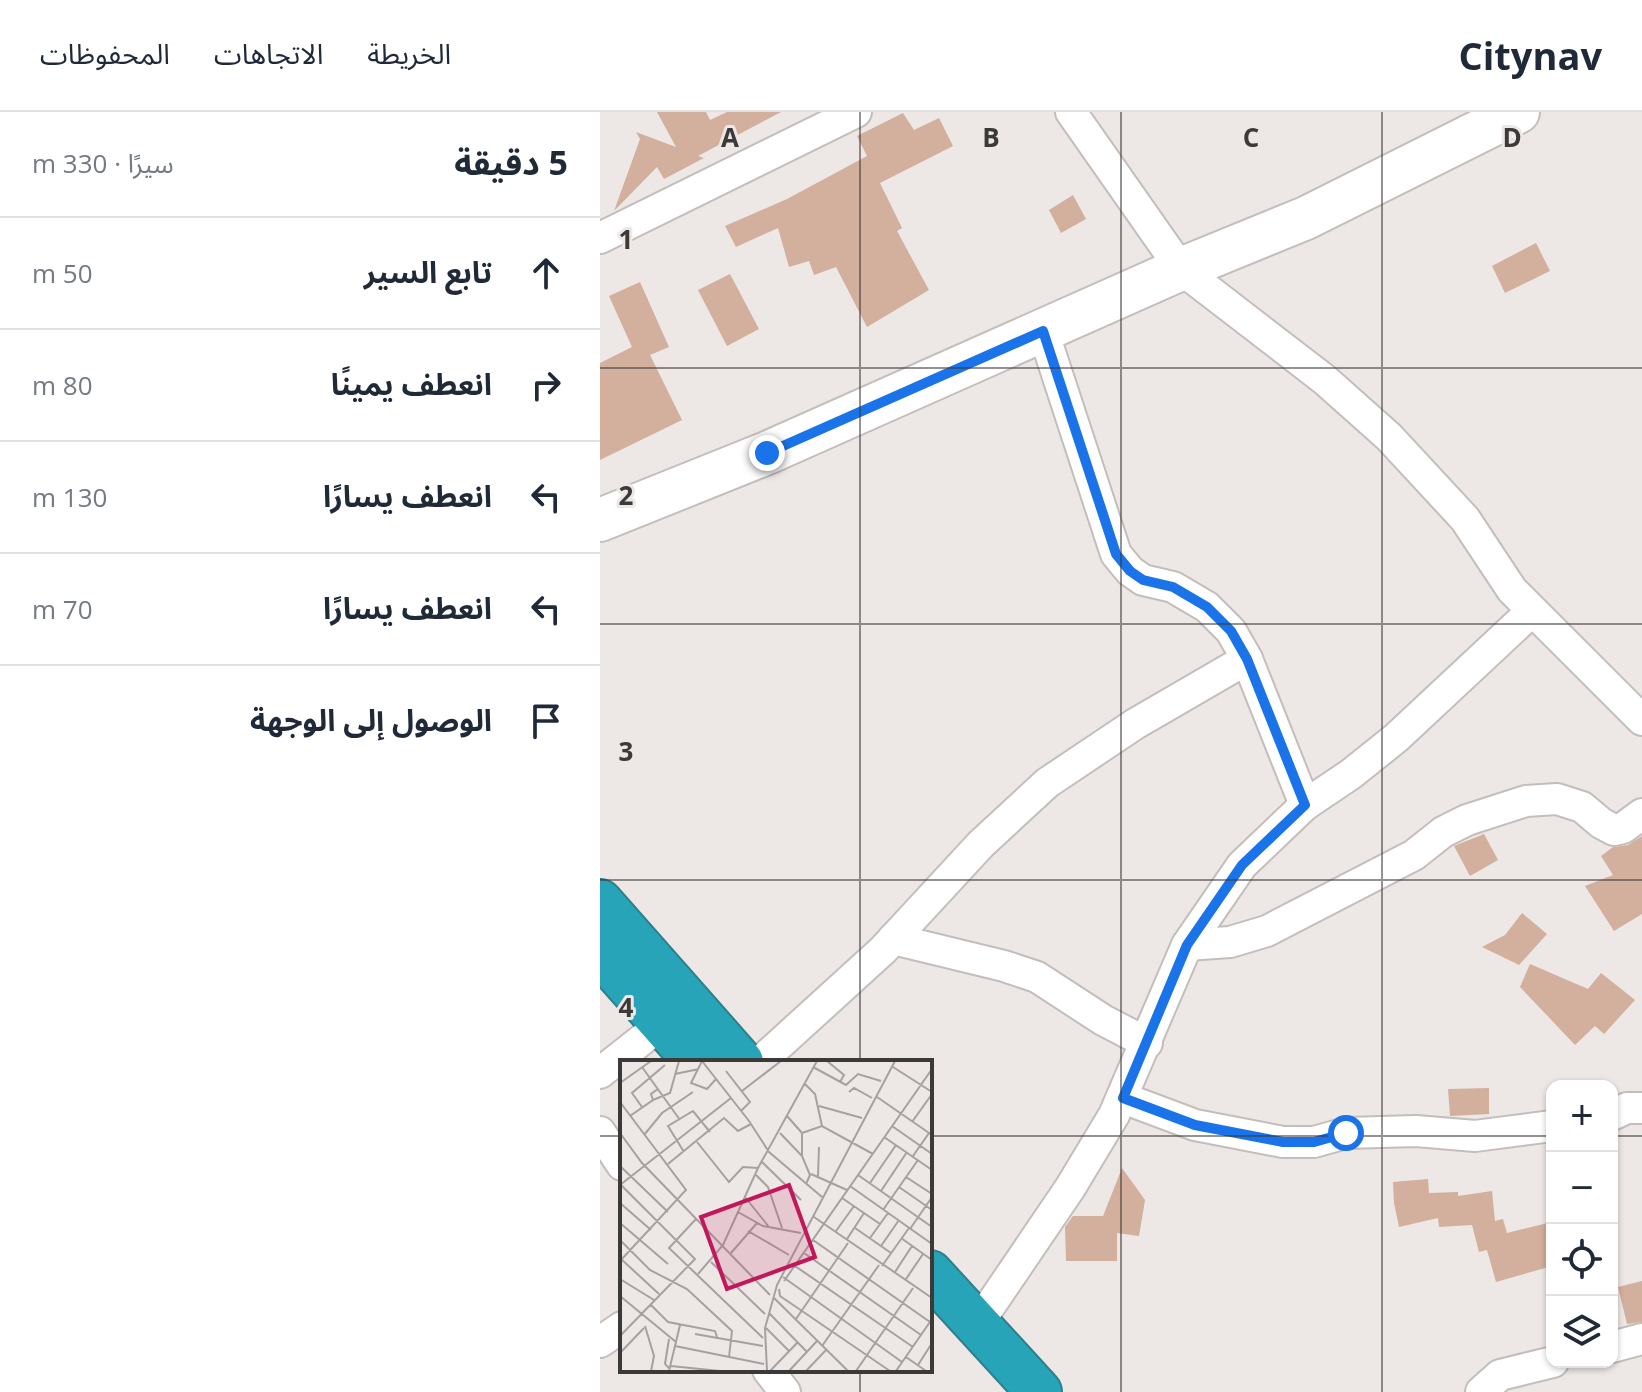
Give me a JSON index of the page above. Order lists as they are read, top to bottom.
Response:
{
  "page": {
    "header": "Citynav",
    "nav": ["الخريطة", "الاتجاهات", "المحفوظات"],
    "heading": ["5 دقيقة", "سيرًا · 330 m"],
    "list": [
      ["تابع السير", "50 m"],
      ["انعطف يمينًا", "80 m"],
      ["انعطف يسارًا", "130 m"],
      ["انعطف يسارًا", "70 m"],
      "الوصول إلى الوجهة"
    ],
    "map_buttons": ["+", "−"]
  },
  "grid": {
    "columns": [
      "A",
      "B",
      "C",
      "D"
    ],
    "rows": [
      "1",
      "2",
      "3",
      "4"
    ]
  }
}
